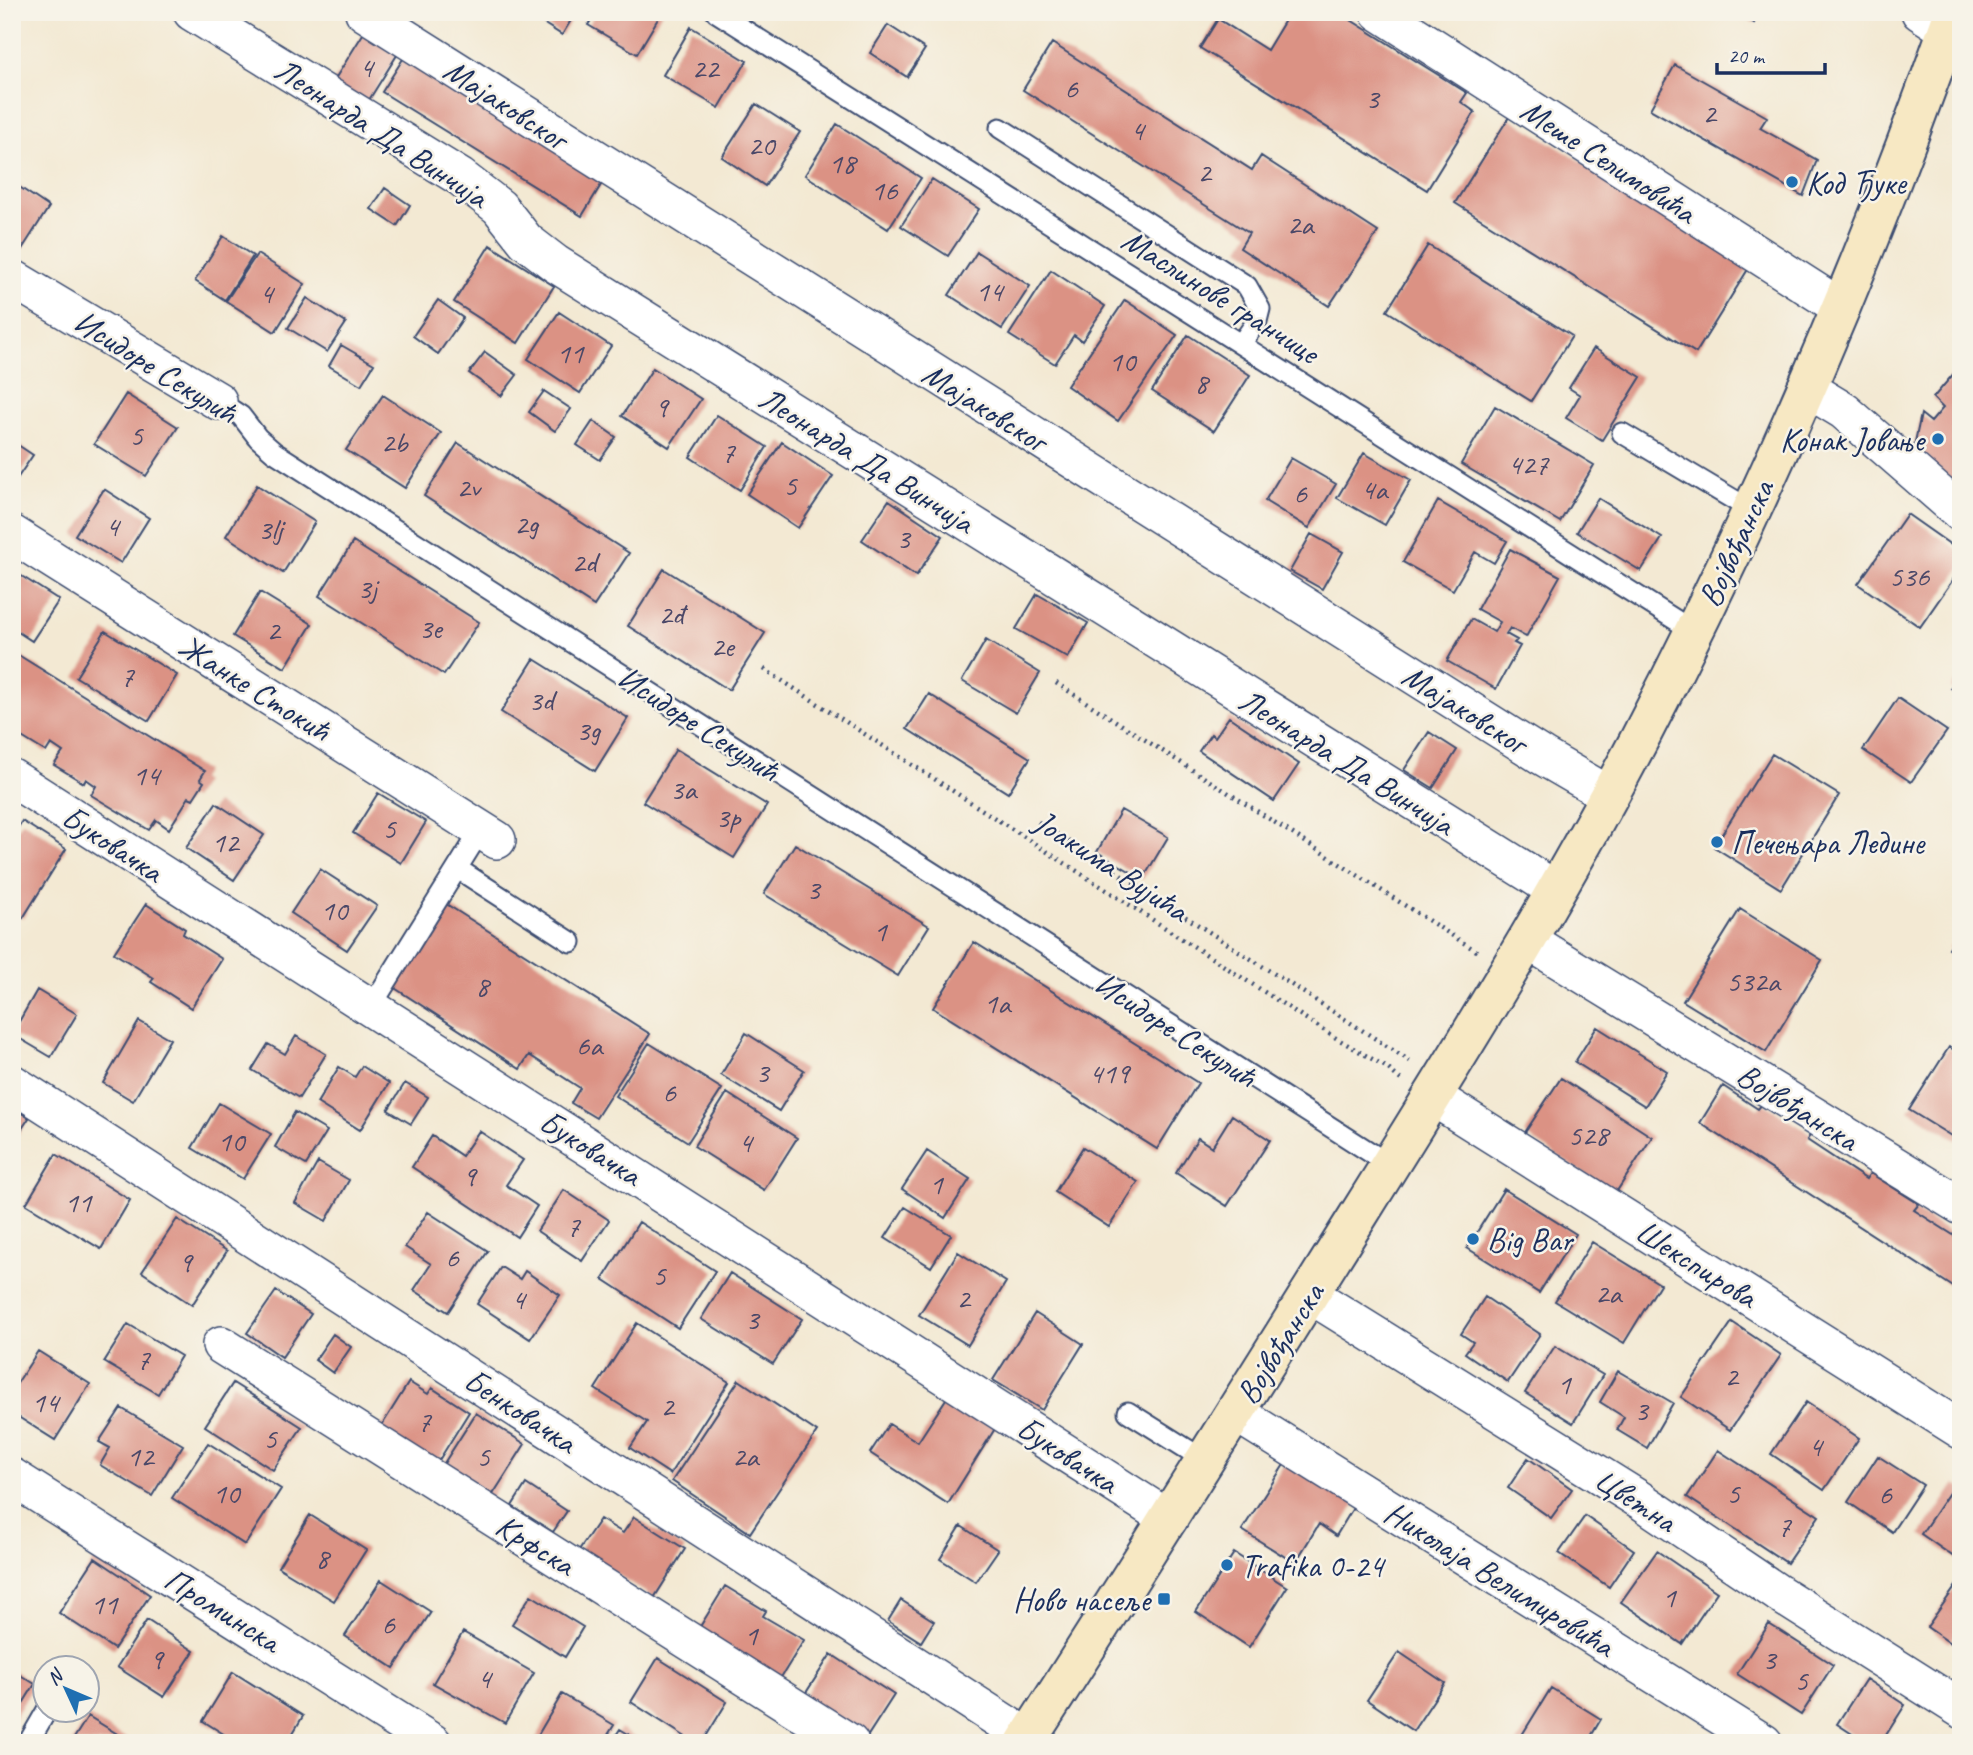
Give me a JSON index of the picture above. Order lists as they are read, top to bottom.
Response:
{
  "streets": {
    "main road": ["Војвођанска"],
    "street": [
      "Мајаковског",
      "Леонарда Да Винчија",
      "Меше Селимовића",
      "Исидоре Секулић",
      "Жанке Стокић",
      "Буковачка",
      "Шекспирова",
      "Бенковачка",
      "Цветна",
      "Крфска",
      "Николаја Велимировића",
      "Проминска"
    ],
    "lane": ["Маслинове гранчице"],
    "path": ["Јоакима Вујића"]
  },
  "crossings": [
    ["Мајаковског", "Војвођанска"],
    ["Леонарда Да Винчија", "Војвођанска"],
    ["Меше Селимовића", "Војвођанска"],
    ["Маслинове гранчице", "Војвођанска"],
    ["Исидоре Секулић", "Војвођанска"],
    ["Војвођанска", "Буковачка"],
    ["Војвођанска", "Јоакима Вујића"],
    ["Војвођанска", "Шекспирова"],
    ["Војвођанска", "Бенковачка"],
    ["Војвођанска", "Цветна"],
    ["Војвођанска", "Николаја Велимировића"],
    ["Јоакима Вујића", "Шекспирова"]
  ],
  "places": {
    "other": [
      "Код Ђуке",
      "Конак Јовање",
      "Печењара Ледине",
      "Big Bar",
      "Trafika 0-24"
    ],
    "transit": ["Ново насеље"]
  },
  "house_numbers": [
    "4",
    "22",
    "6",
    "3",
    "2",
    "4",
    "20",
    "18",
    "2",
    "16",
    "2a",
    "14",
    "4",
    "11",
    "10",
    "8",
    "9",
    "5",
    "2b",
    "7",
    "427",
    "5",
    "2v",
    "4a",
    "6",
    "2g",
    "4",
    "3lj",
    "3",
    "2d",
    "536",
    "3j",
    "2đ",
    "3e",
    "2",
    "2e",
    "7",
    "3d",
    "3g",
    "14",
    "3a",
    "3p",
    "5",
    "12",
    "3",
    "10",
    "1",
    "532a",
    "8",
    "1a",
    "6a",
    "3",
    "419",
    "6",
    "528",
    "10",
    "4",
    "9",
    "1",
    "11",
    "7",
    "6",
    "9",
    "5",
    "2a",
    "2",
    "4",
    "3",
    "7",
    "2",
    "1",
    "14",
    "2",
    "3",
    "7",
    "5",
    "4",
    "12",
    "5",
    "2a",
    "10",
    "5",
    "6",
    "7",
    "8",
    "1",
    "11",
    "6",
    "1",
    "9",
    "3",
    "4",
    "5"
  ],
  "scale_bar": "20 m",
  "north": "top left"
}
